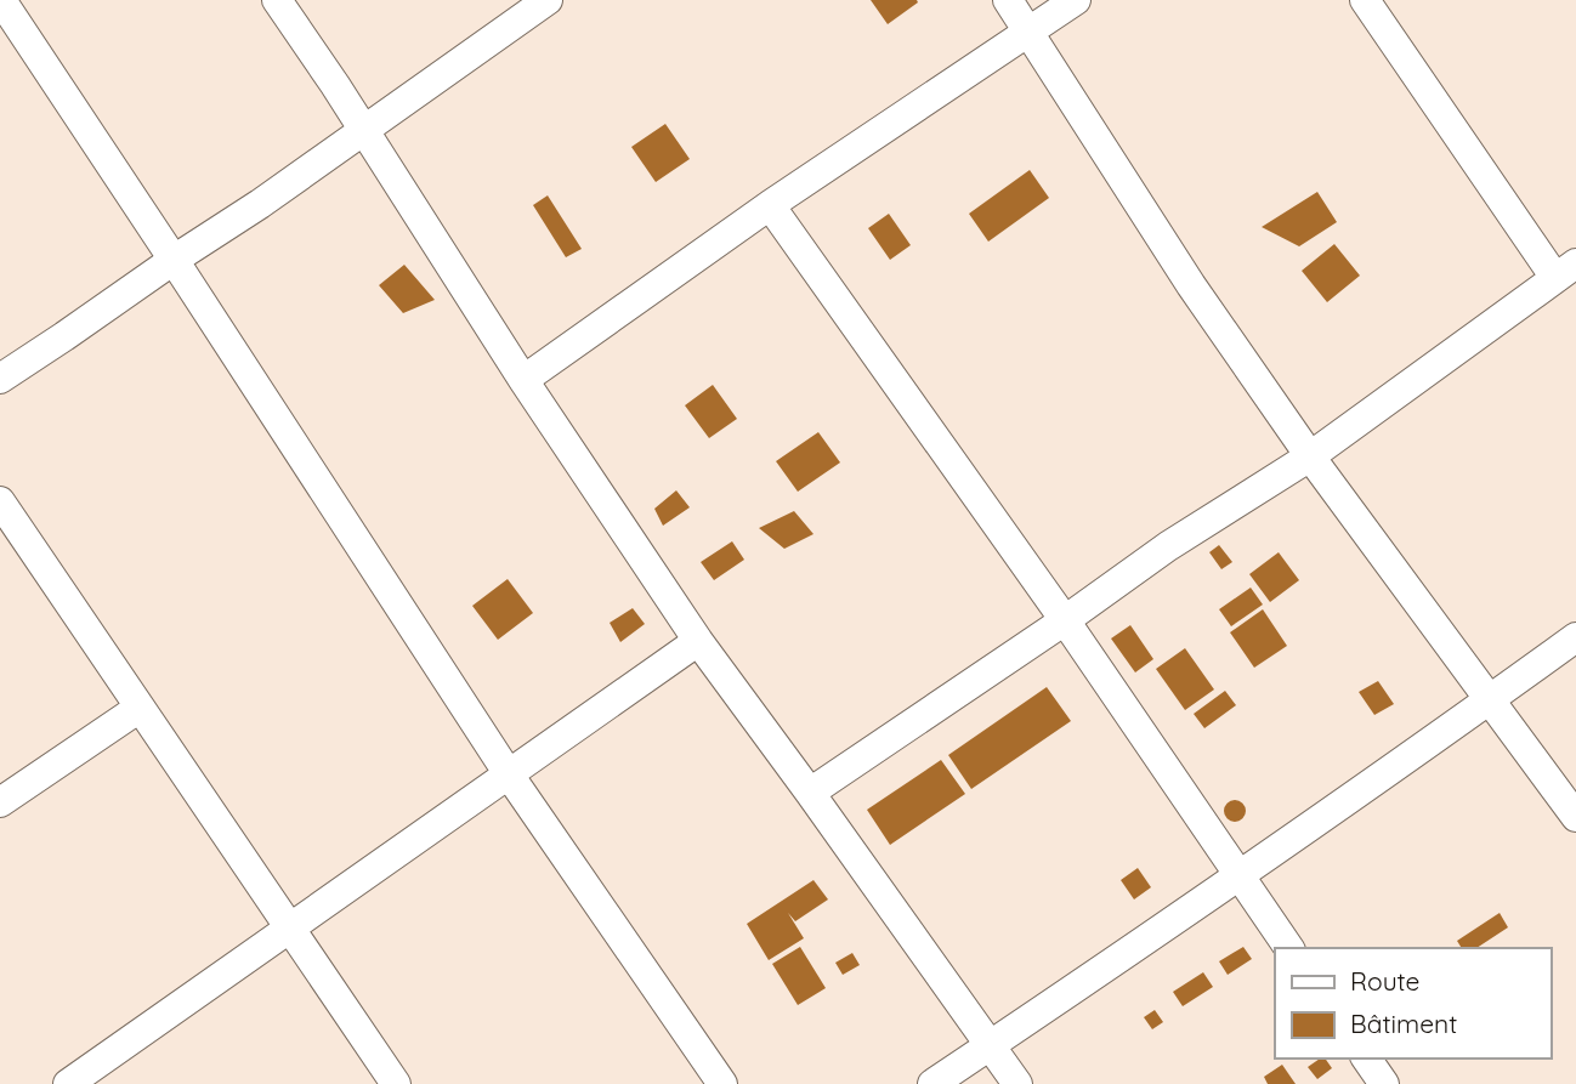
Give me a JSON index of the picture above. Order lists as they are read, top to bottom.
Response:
{
  "legend": ["Route", "Bâtiment"]
}
